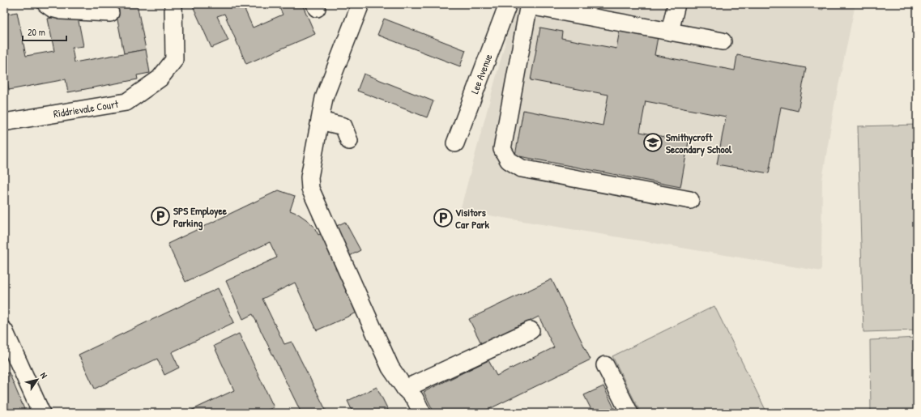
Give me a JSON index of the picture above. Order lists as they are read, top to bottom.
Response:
{
  "streets": {
    "street": ["Lee Avenue", "Riddrievale Court"]
  },
  "places": {
    "school or university": ["Smithycroft Secondary School"],
    "parking": ["SPS Employee Parking", "Visitors Car Park"]
  },
  "scale_bar": "20 m",
  "north": "top right"
}
